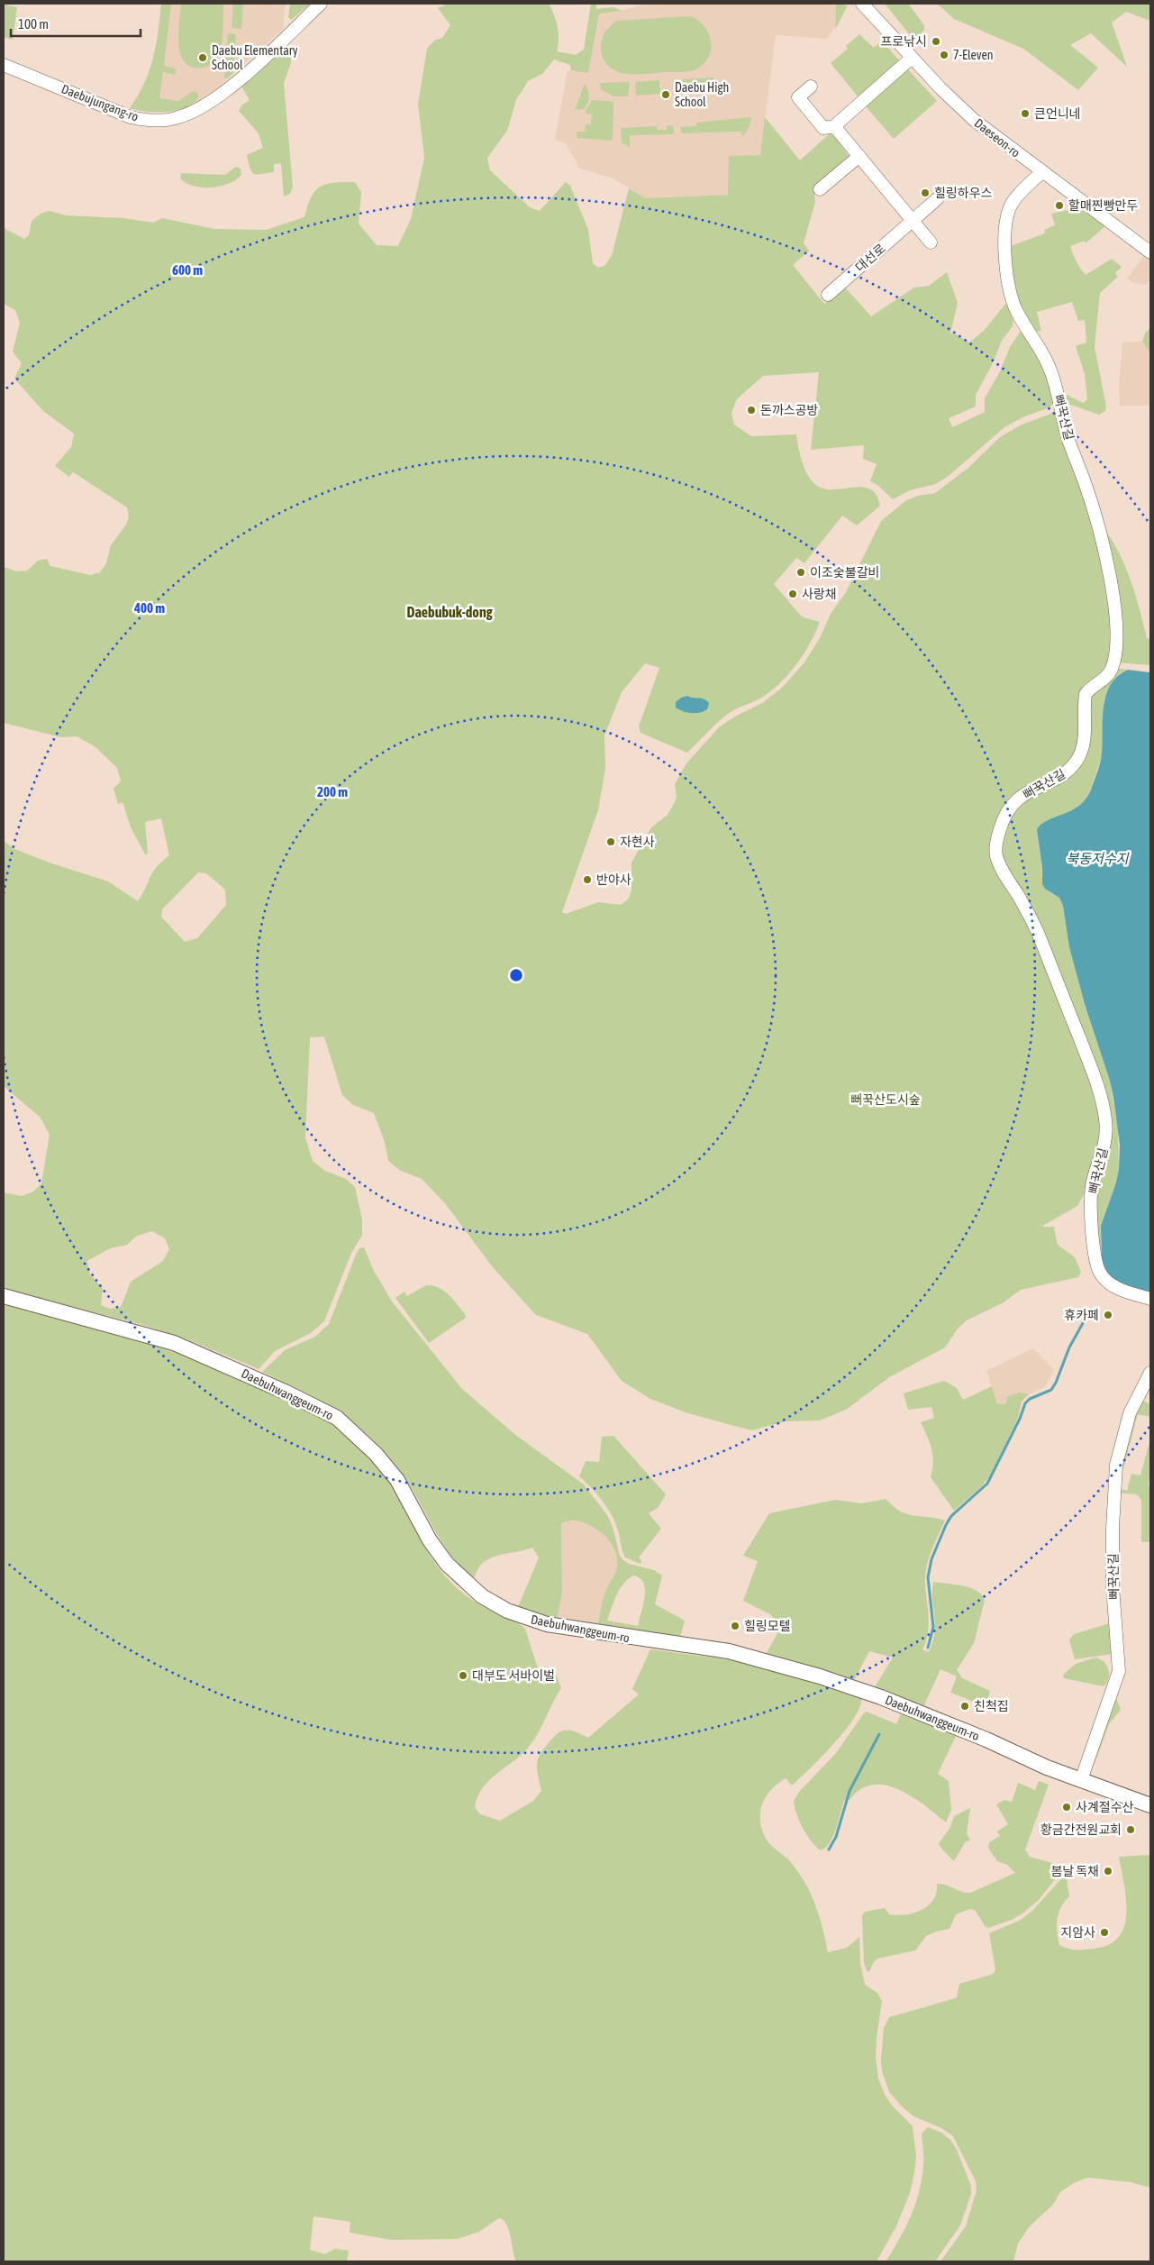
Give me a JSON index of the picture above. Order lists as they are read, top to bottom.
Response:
{
  "streets": {
    "main road": ["Daebuhwanggeum-ro"],
    "street": [
      "Daebujungang-ro",
      "Daeseon-ro",
      "대선로",
      "뻐꾹산길"
    ]
  },
  "crossings": [
    ["Daeseon-ro", "뻐꾹산길"],
    ["뻐꾹산길", "Daebuhwanggeum-ro"]
  ],
  "districts": ["Daebubuk-dong"],
  "water": ["북동저수지"],
  "parks": ["뻐꾹산도시숲"],
  "places": [
    "프로낚시",
    "7-Eleven",
    "Daebu Elementary School",
    "Daebu High School",
    "큰언니네",
    "힐링하우스",
    "할매찐빵만두",
    "돈까스공방",
    "이조숯불갈비",
    "사랑채",
    "자현사",
    "반야사",
    "휴카페",
    "힐링모텔",
    "대부도 서바이벌",
    "친척집",
    "사계절수산",
    "황금간전원교회",
    "봄날 독채",
    "지암사"
  ],
  "scale_bar": "100 m",
  "rings": ["600 m", "400 m", "200 m"]
}
